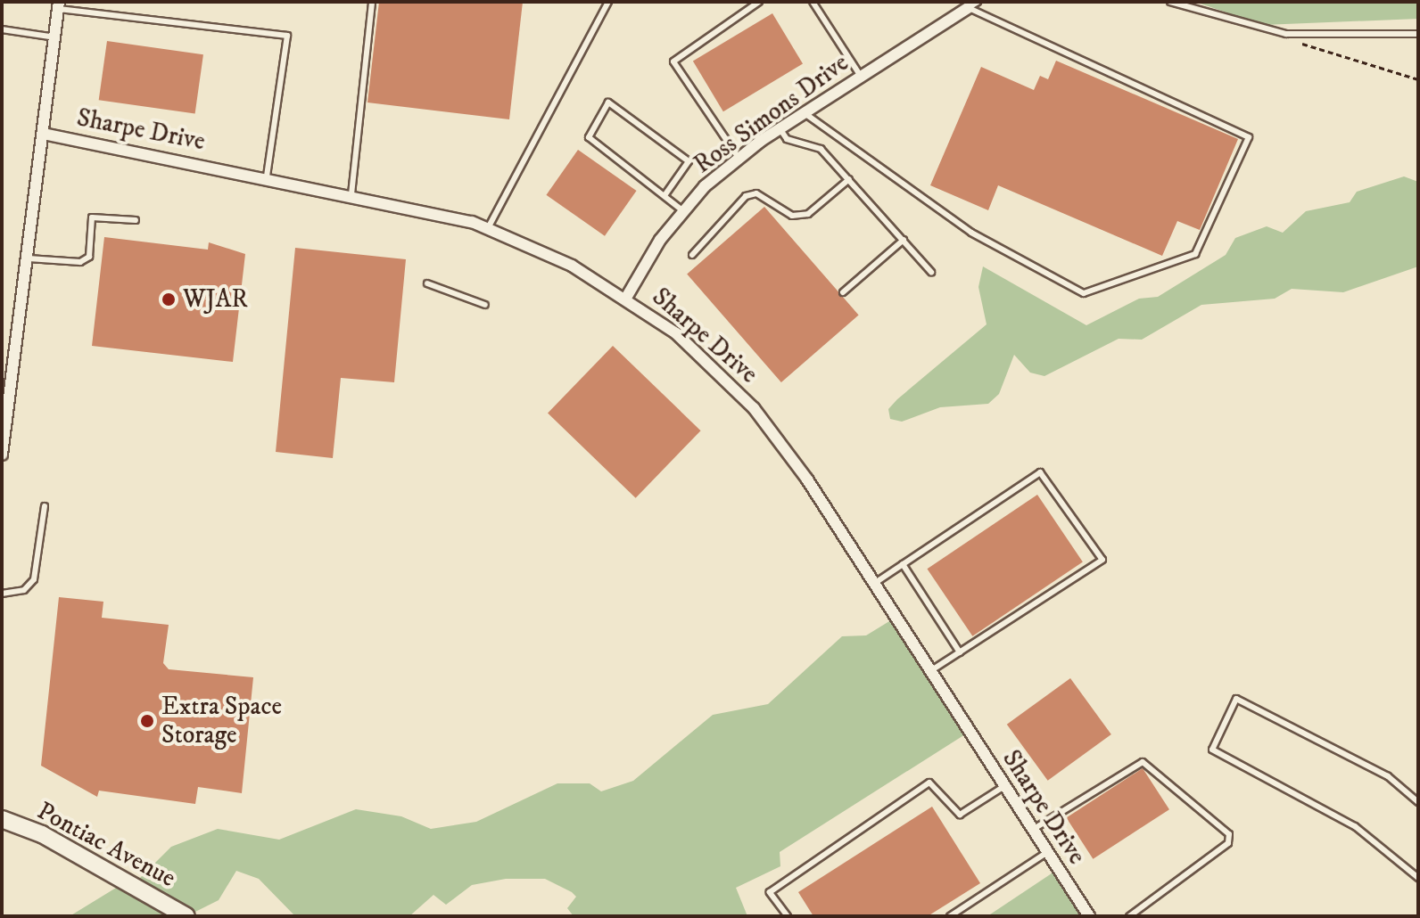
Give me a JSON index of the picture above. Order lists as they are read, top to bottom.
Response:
{
  "streets": {
    "main road": ["Pontiac Avenue"],
    "street": ["Ross Simons Drive", "Sharpe Drive"]
  },
  "crossings": [
    ["Ross Simons Drive", "Sharpe Drive"]
  ],
  "places": ["WJAR", "Extra Space Storage"]
}
